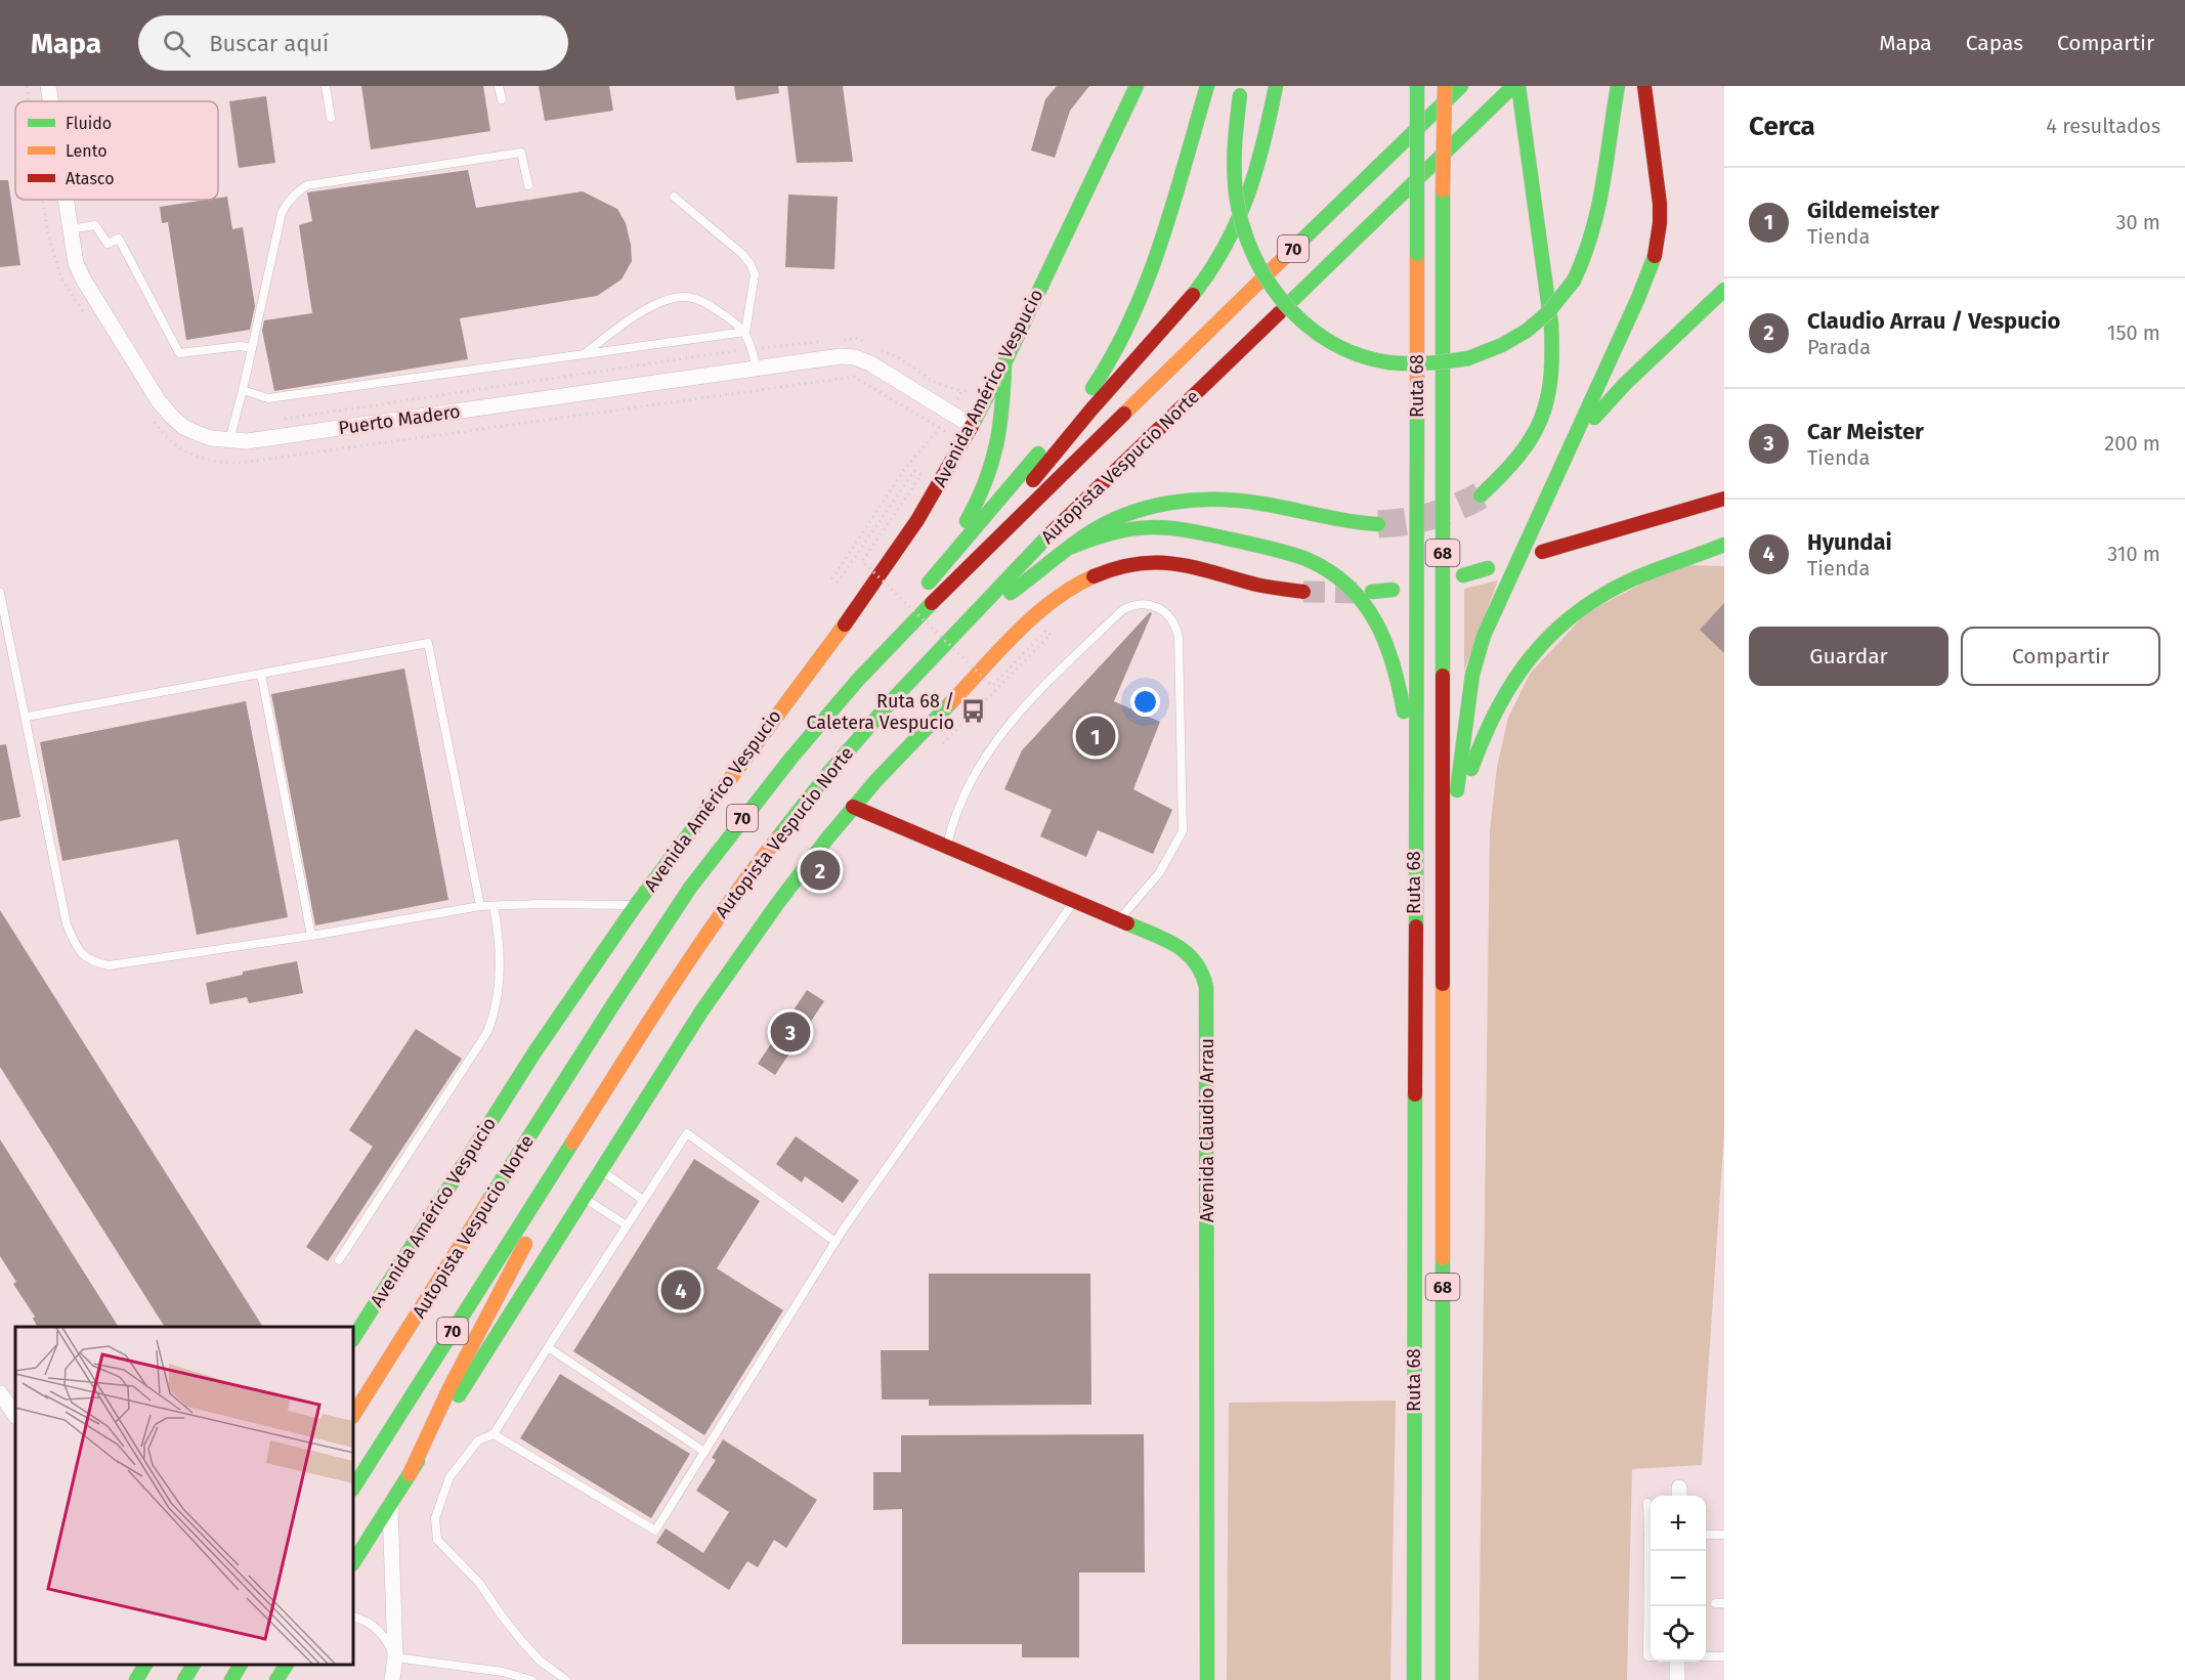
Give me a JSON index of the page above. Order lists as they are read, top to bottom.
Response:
{
  "streets": {
    "main road": [
      "70",
      "Ruta 68",
      "Avenida Américo Vespucio",
      "Autopista Vespucio Norte",
      "68",
      "Avenida Claudio Arrau"
    ],
    "street": ["Puerto Madero"]
  },
  "crossings": [
    ["Avenida Américo Vespucio", "Puerto Madero"]
  ],
  "places": {
    "bus stop": ["Ruta 68 / Caletera Vespucio"]
  },
  "legend": ["Fluido", "Lento", "Atasco"],
  "page": {
    "header": "Mapa",
    "search": "Buscar aquí",
    "nav": ["Mapa", "Capas", "Compartir"],
    "heading": ["Cerca", "4 resultados"],
    "list": [
      {
        "mark": "1",
        "name": "Gildemeister",
        "note": "Tienda",
        "value": "30 m"
      },
      {
        "mark": "2",
        "name": "Claudio Arrau / Vespucio",
        "note": "Parada",
        "value": "150 m"
      },
      {
        "mark": "3",
        "name": "Car Meister",
        "note": "Tienda",
        "value": "200 m"
      },
      {
        "mark": "4",
        "name": "Hyundai",
        "note": "Tienda",
        "value": "310 m"
      }
    ],
    "buttons": ["Guardar", "Compartir"],
    "pins": [
      "1",
      "2",
      "3",
      "4"
    ],
    "map_buttons": ["+", "−"]
  }
}
